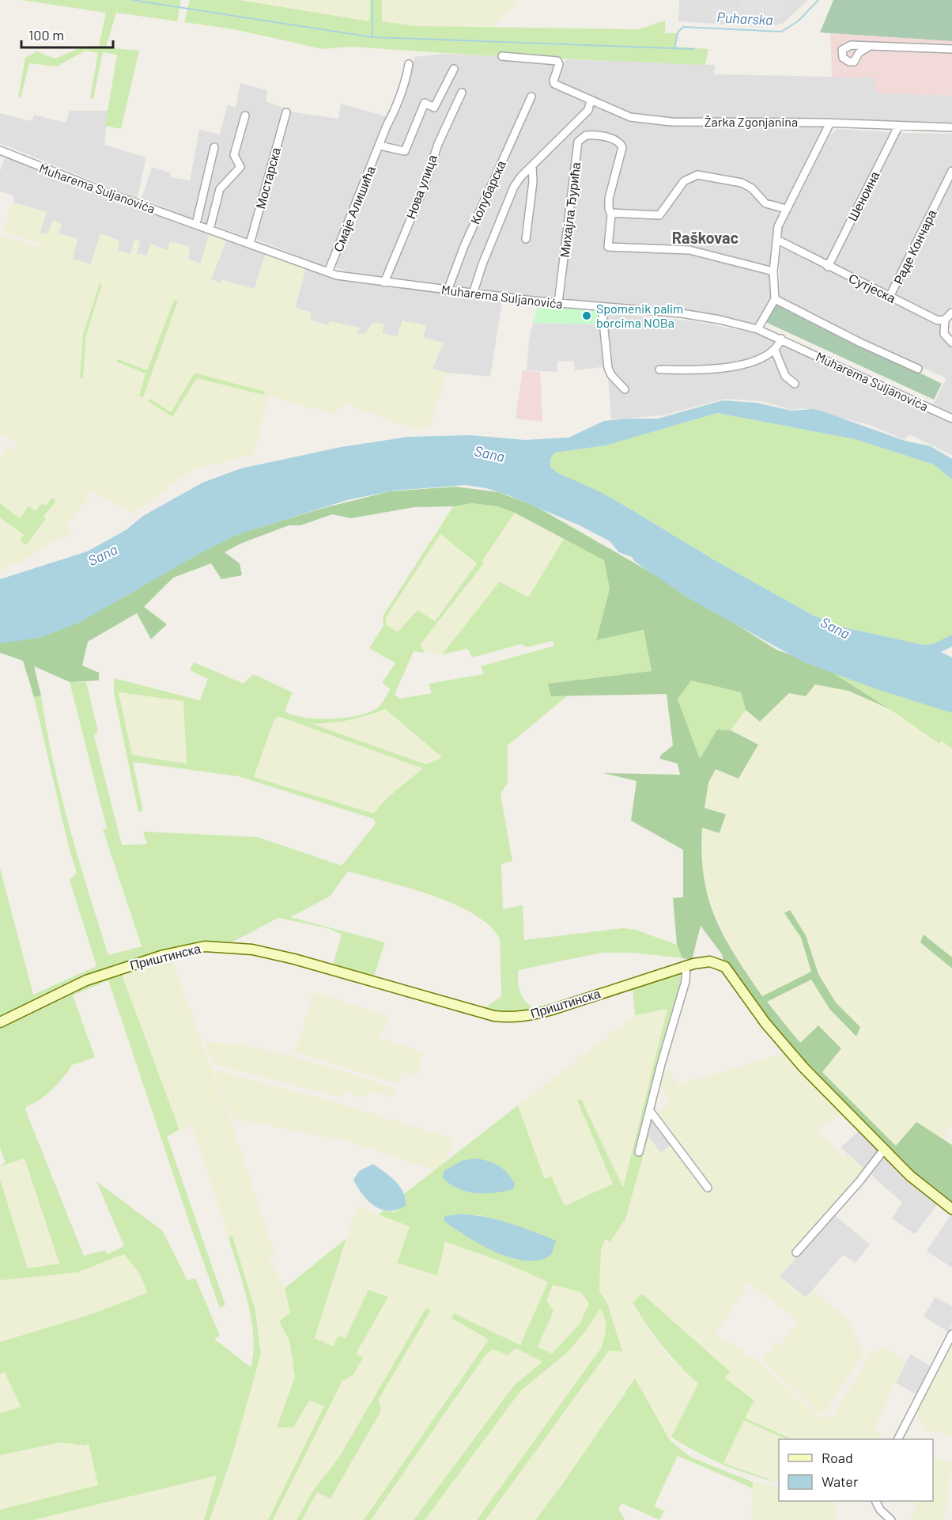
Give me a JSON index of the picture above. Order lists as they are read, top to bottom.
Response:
{
  "streets": {
    "street": [
      "Žarka Zgonjanina",
      "Мостарска",
      "Нова улица",
      "Muharema Suljanovića",
      "Колубарска",
      "Шеноина",
      "Смаје Алишића",
      "Михајла Ђурића",
      "Раде Кончара",
      "Сутјеска",
      "Приштинска"
    ]
  },
  "crossings": [
    ["Žarka Zgonjanina", "Шеноина"],
    ["Мостарска", "Muharema Suljanovića"],
    ["Нова улица", "Muharema Suljanovića"],
    ["Muharema Suljanovića", "Колубарска"],
    ["Muharema Suljanovića", "Смаје Алишића"],
    ["Muharema Suljanovića", "Михајла Ђурића"],
    ["Шеноина", "Сутјеска"],
    ["Раде Кончара", "Сутјеска"]
  ],
  "districts": ["Raškovac"],
  "water": ["Puharska", "Sana"],
  "places": ["Spomenik palim borcima NOBa"],
  "legend": ["Road", "Water"],
  "scale_bar": "100 m"
}
